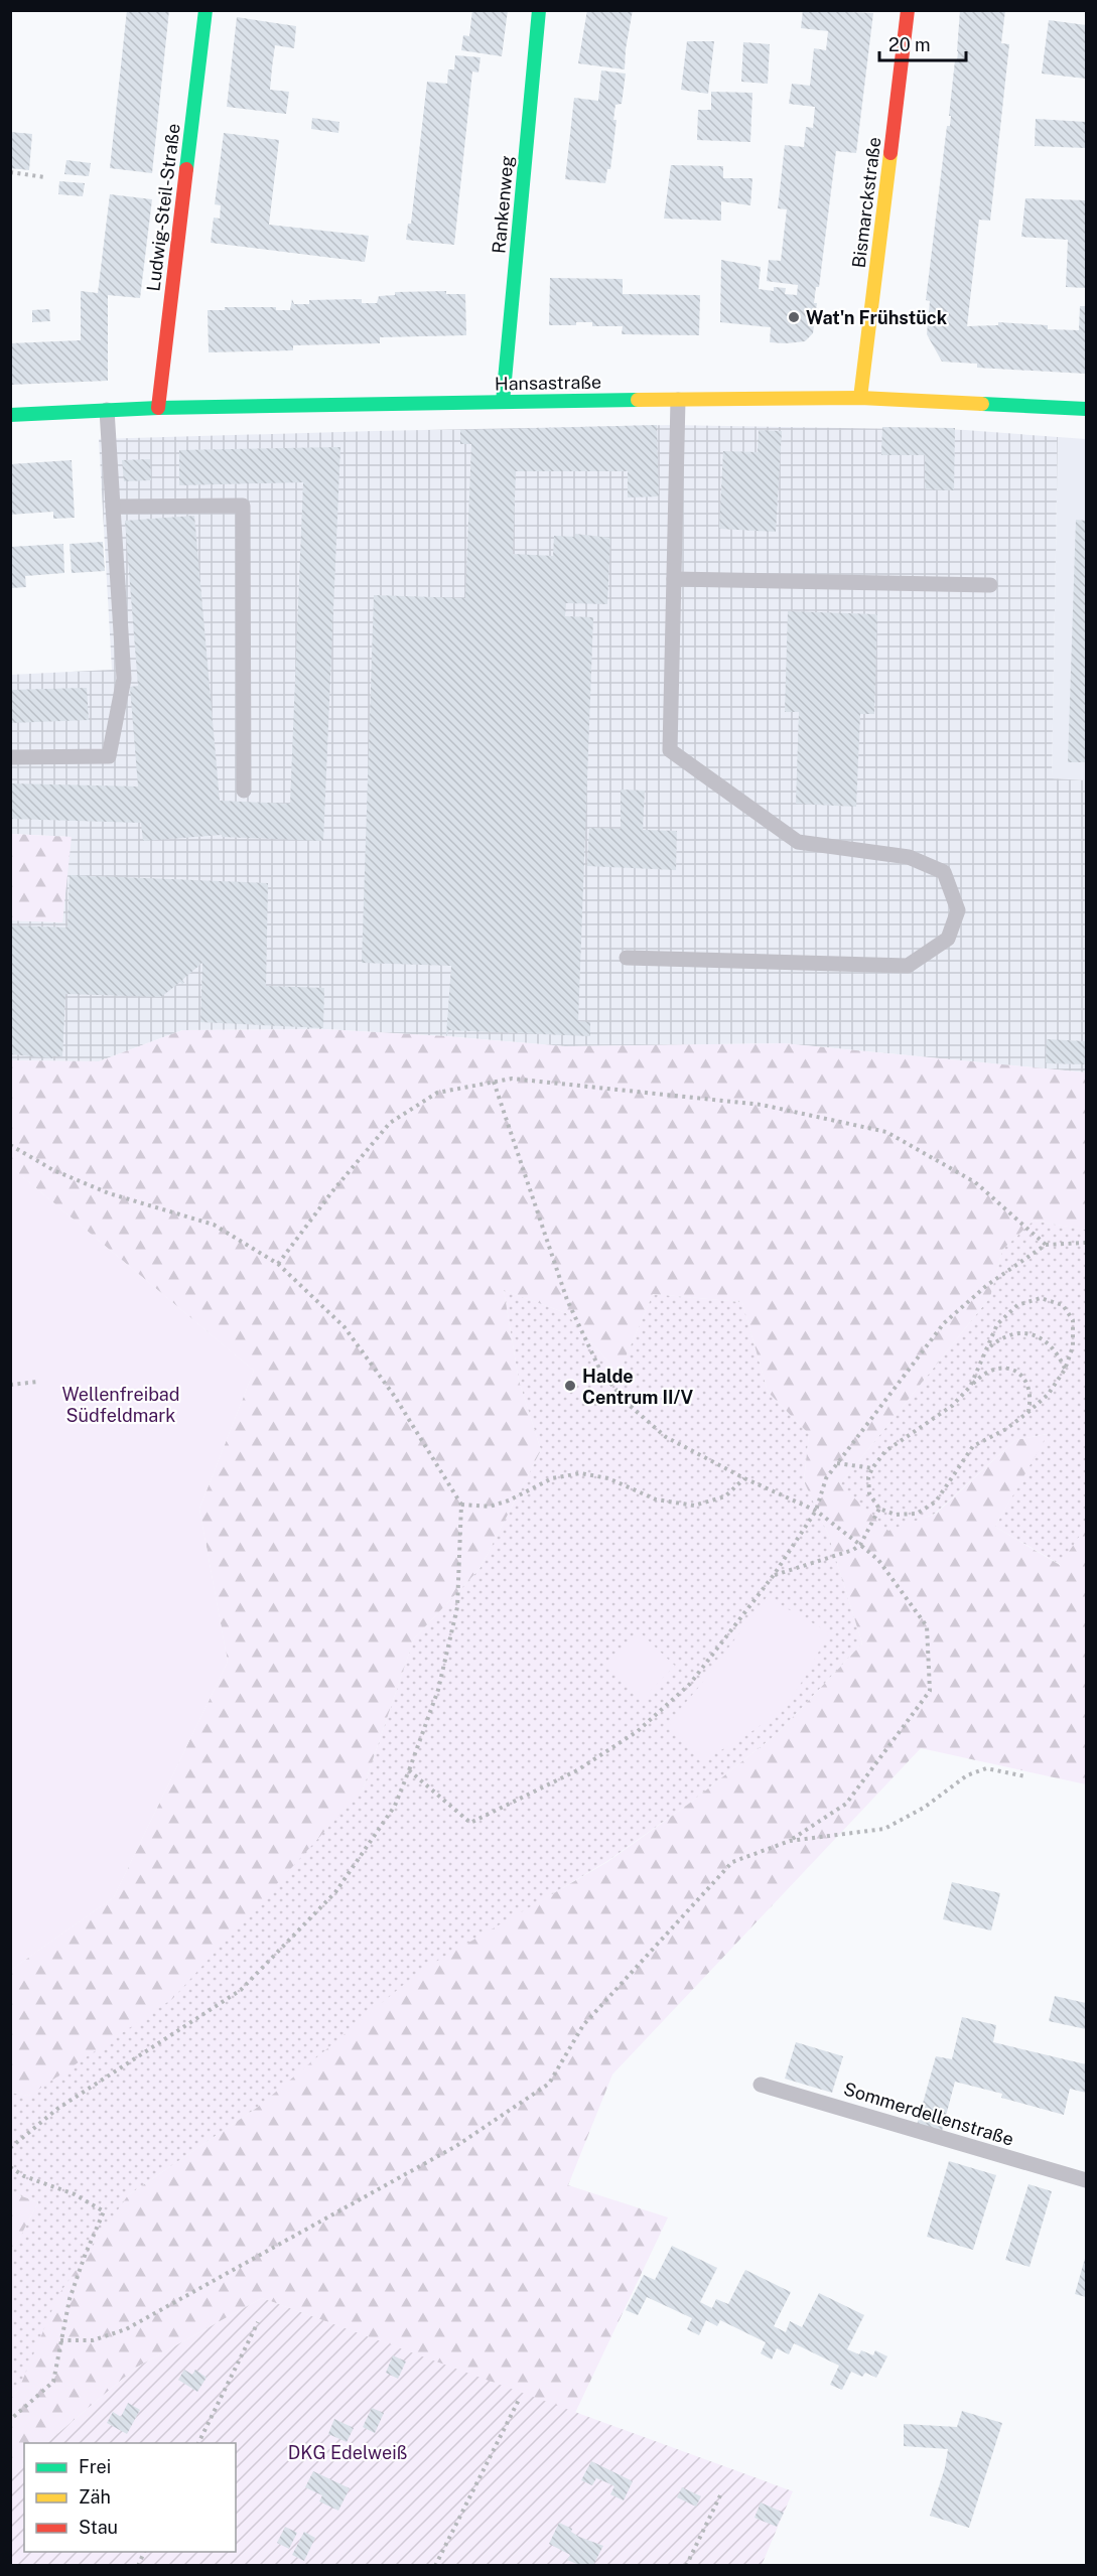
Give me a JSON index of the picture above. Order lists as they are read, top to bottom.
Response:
{
  "streets": {
    "street": [
      "Bismarckstraße",
      "Rankenweg",
      "Ludwig-Steil-Straße",
      "Hansastraße"
    ],
    "lane": ["Sommerdellenstraße"]
  },
  "crossings": [
    ["Bismarckstraße", "Hansastraße"],
    ["Rankenweg", "Hansastraße"],
    ["Ludwig-Steil-Straße", "Hansastraße"]
  ],
  "parks": ["Wellenfreibad Südfeldmark", "DKG Edelweiß"],
  "places": ["Wat'n Frühstück", "Halde Centrum II/V"],
  "legend": ["Frei", "Zäh", "Stau"],
  "scale_bar": "20 m"
}
